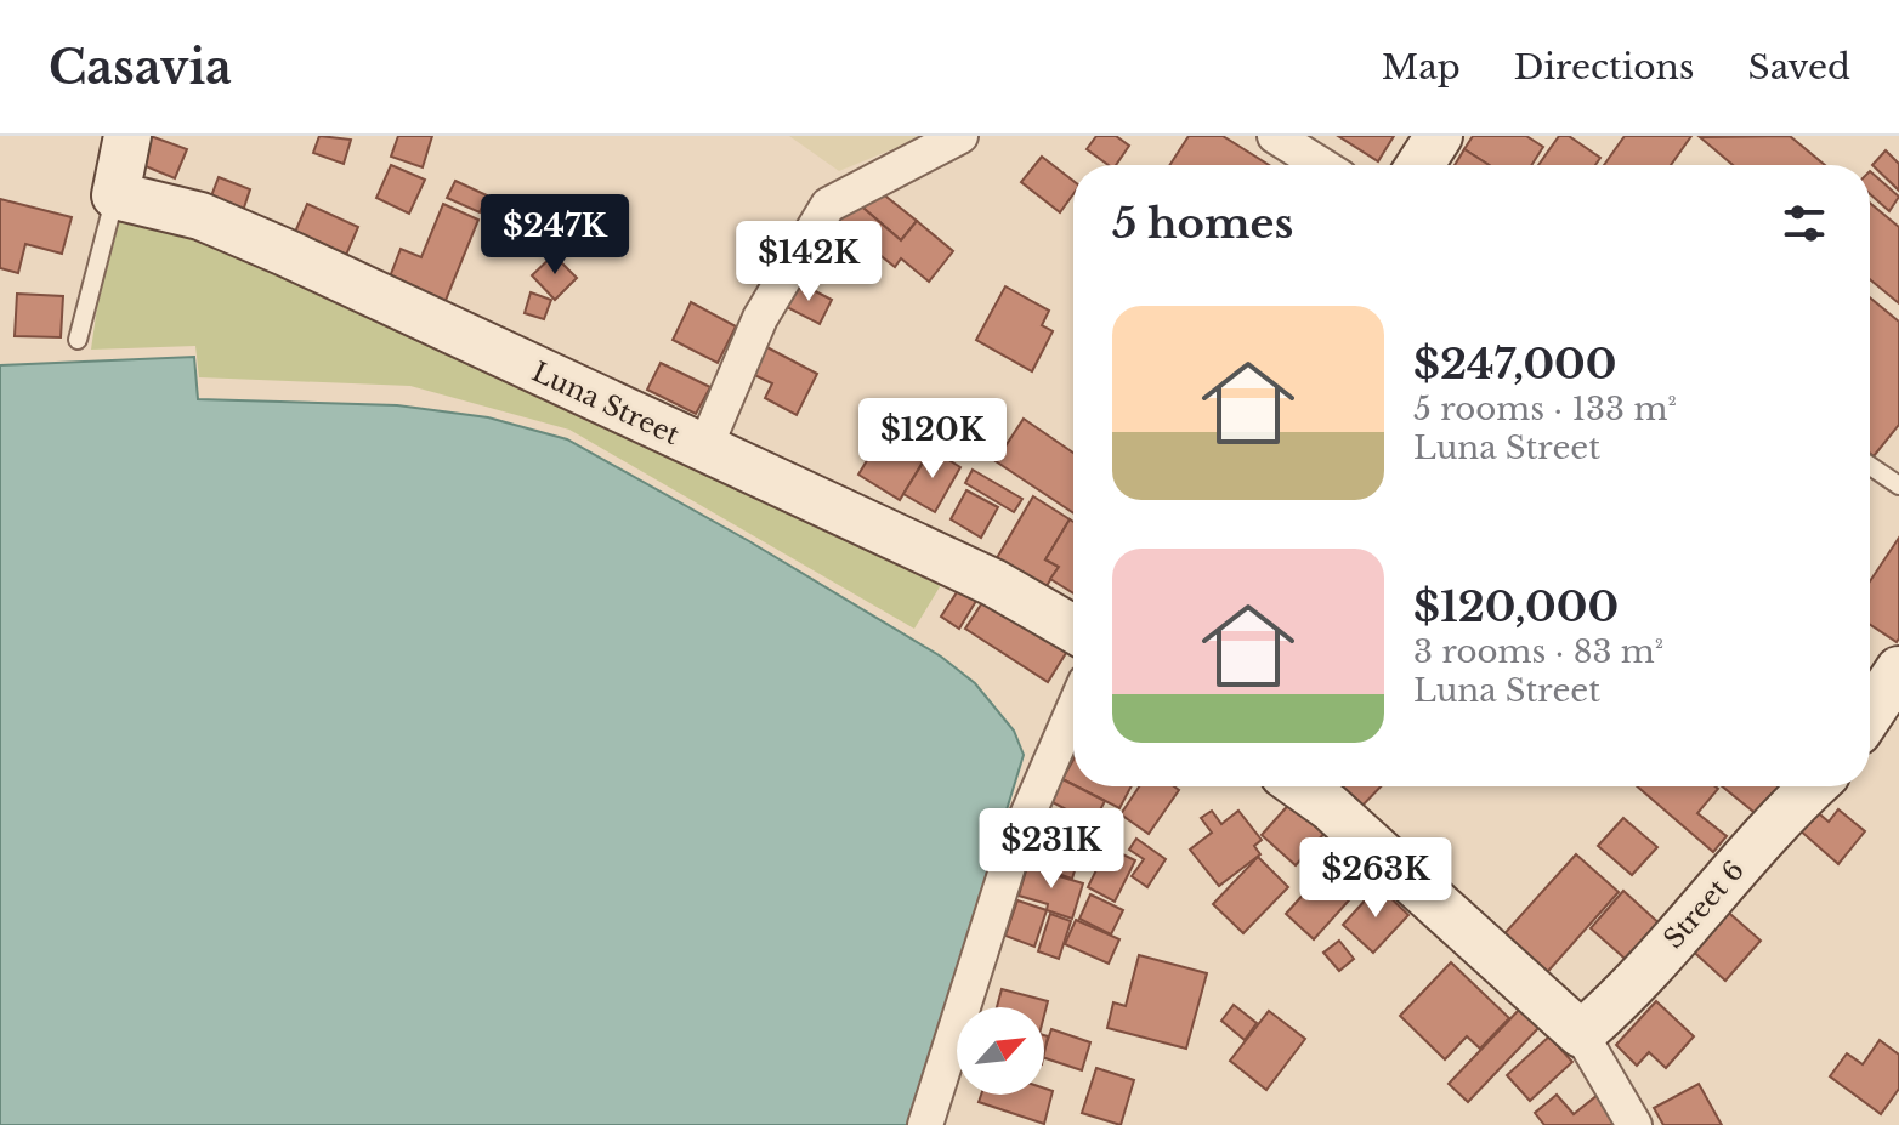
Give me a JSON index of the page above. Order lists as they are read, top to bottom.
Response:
{
  "streets": {
    "street": ["Luna Street", "Street 6"]
  },
  "north": "top right",
  "page": {
    "header": "Casavia",
    "nav": ["Map", "Directions", "Saved"],
    "heading": "5 homes",
    "price": [
      "$247K",
      "$142K",
      "$120K",
      "$231K",
      "$263K"
    ],
    "list": [
      {
        "name": "$247,000",
        "note": "5 rooms · 133 m² · Luna Street"
      },
      {
        "name": "$120,000",
        "note": "3 rooms · 83 m² · Luna Street"
      }
    ]
  }
}
